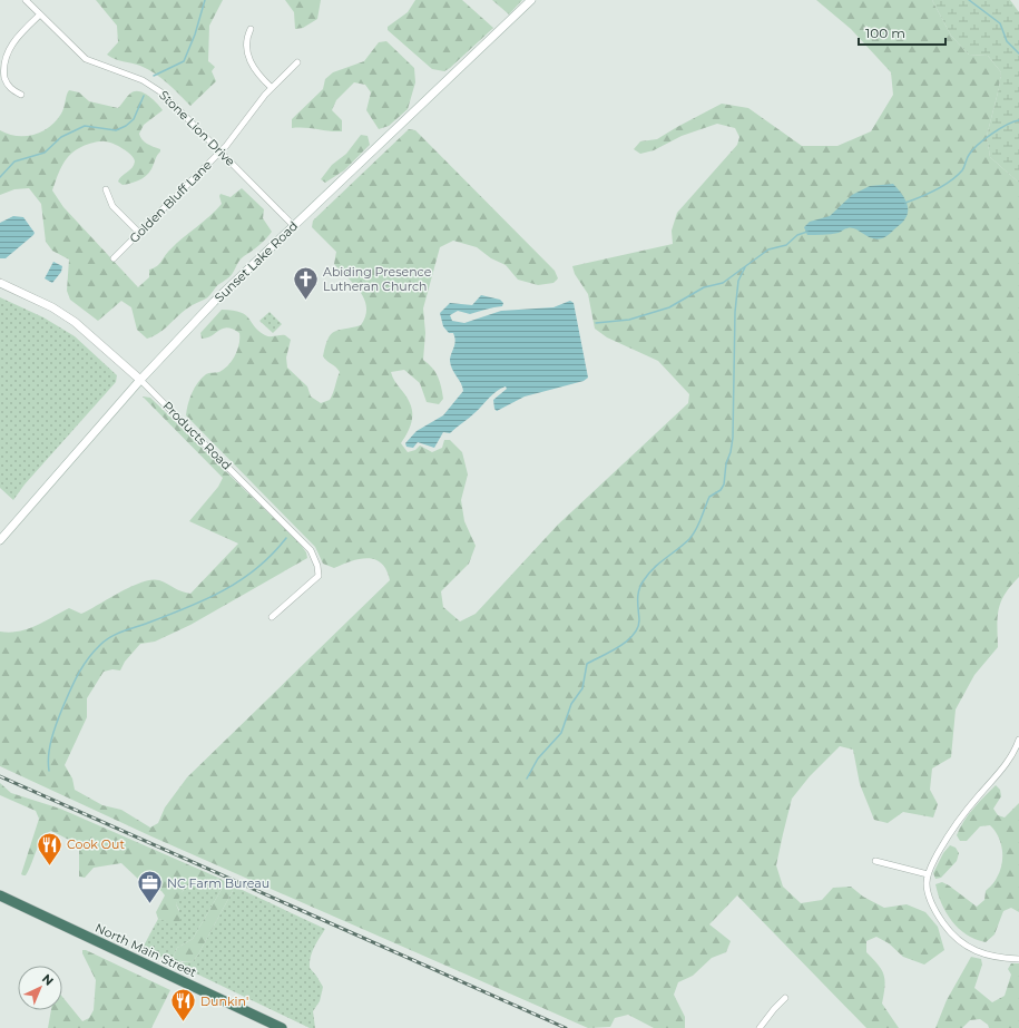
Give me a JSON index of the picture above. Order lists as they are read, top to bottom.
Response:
{
  "streets": {
    "highway": ["North Main Street"],
    "main road": ["Sunset Lake Road", "Products Road"],
    "street": ["Stone Lion Drive", "Golden Bluff Lane"]
  },
  "crossings": [
    ["Stone Lion Drive", "Golden Bluff Lane"],
    ["Stone Lion Drive", "Sunset Lake Road"],
    ["Sunset Lake Road", "Products Road"]
  ],
  "places": {
    "church": ["Abiding Presence Lutheran Church"],
    "restaurant": ["Cook Out", "Dunkin'"],
    "office": ["NC Farm Bureau"]
  },
  "scale_bar": "100 m",
  "north": "top right"
}
